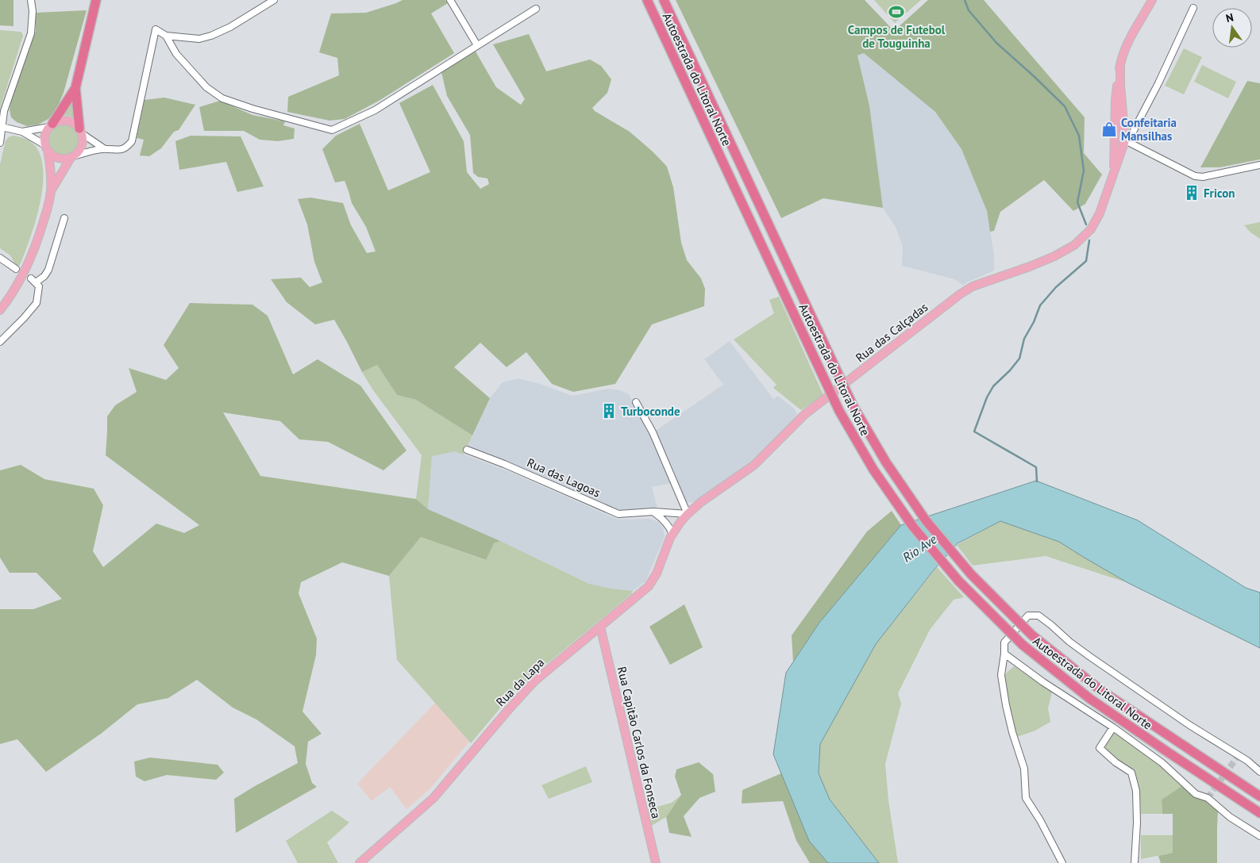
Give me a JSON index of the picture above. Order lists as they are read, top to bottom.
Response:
{
  "streets": {
    "highway": ["Autoestrada do Litoral Norte"],
    "main road": ["Rua das Calçadas", "Rua da Lapa", "Rua Capitão Carlos da Fonseca"],
    "street": ["Rua das Lagoas"]
  },
  "crossings": [
    ["Rua das Calçadas", "Rua das Lagoas"],
    ["Rua das Calçadas", "Rua da Lapa"],
    ["Rua das Lagoas", "Rua da Lapa"],
    ["Rua da Lapa", "Rua Capitão Carlos da Fonseca"]
  ],
  "water": ["Rio Ave"],
  "places": {
    "sports": ["Campos de Futebol de Touguinha"],
    "shop": ["Confeitaria Mansilhas"],
    "building": ["Fricon", "Turboconde"]
  },
  "north": "top"
}
